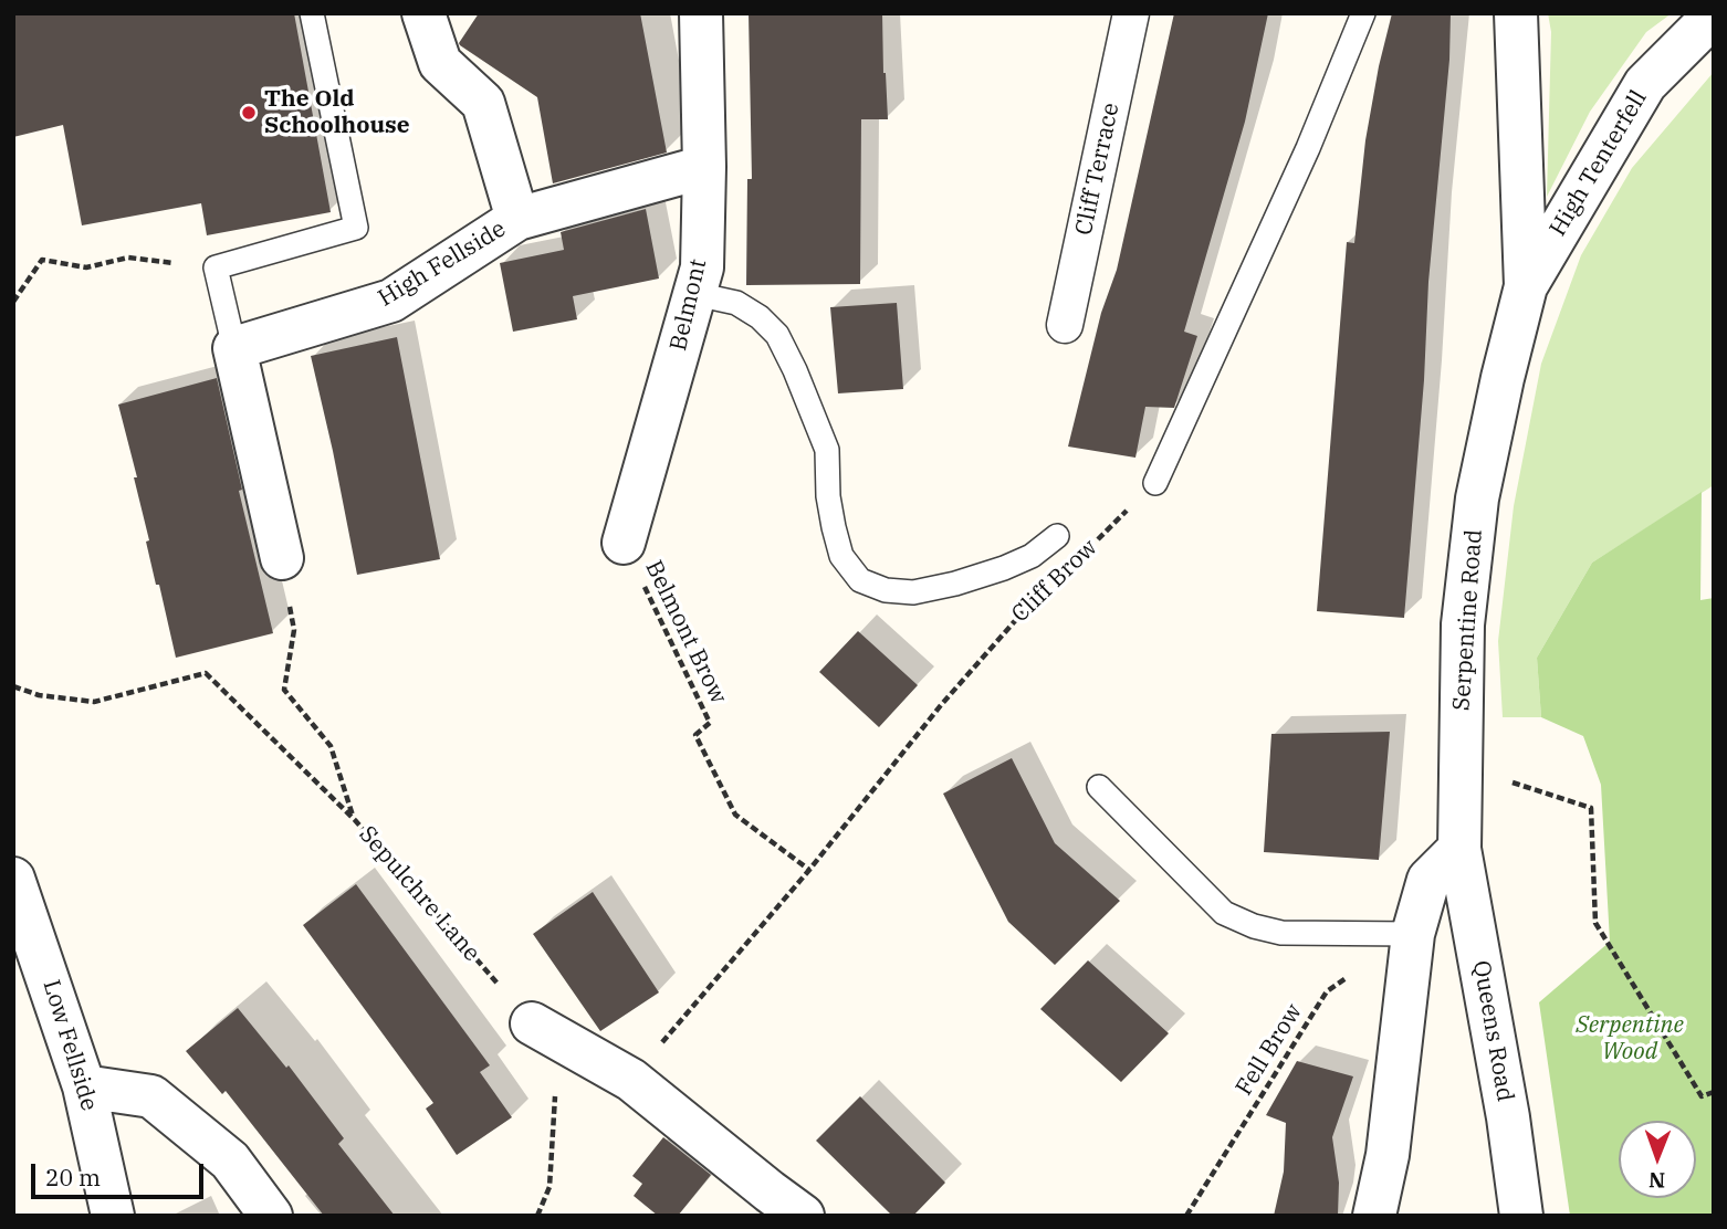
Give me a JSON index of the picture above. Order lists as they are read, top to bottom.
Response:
{
  "streets": {
    "street": [
      "High Tenterfell",
      "Cliff Terrace",
      "High Fellside",
      "Belmont",
      "Serpentine Road",
      "Queens Road",
      "Low Fellside"
    ],
    "path": [
      "Cliff Brow",
      "Belmont Brow",
      "Sepulchre Lane",
      "Fell Brow"
    ]
  },
  "crossings": [
    ["High Tenterfell", "Serpentine Road"],
    ["High Fellside", "Belmont"],
    ["Belmont", "Belmont Brow"],
    ["Cliff Brow", "Belmont Brow"],
    ["Serpentine Road", "Queens Road"]
  ],
  "parks": ["Serpentine Wood"],
  "places": ["The Old Schoolhouse"],
  "scale_bar": "20 m",
  "north": "bottom"
}
